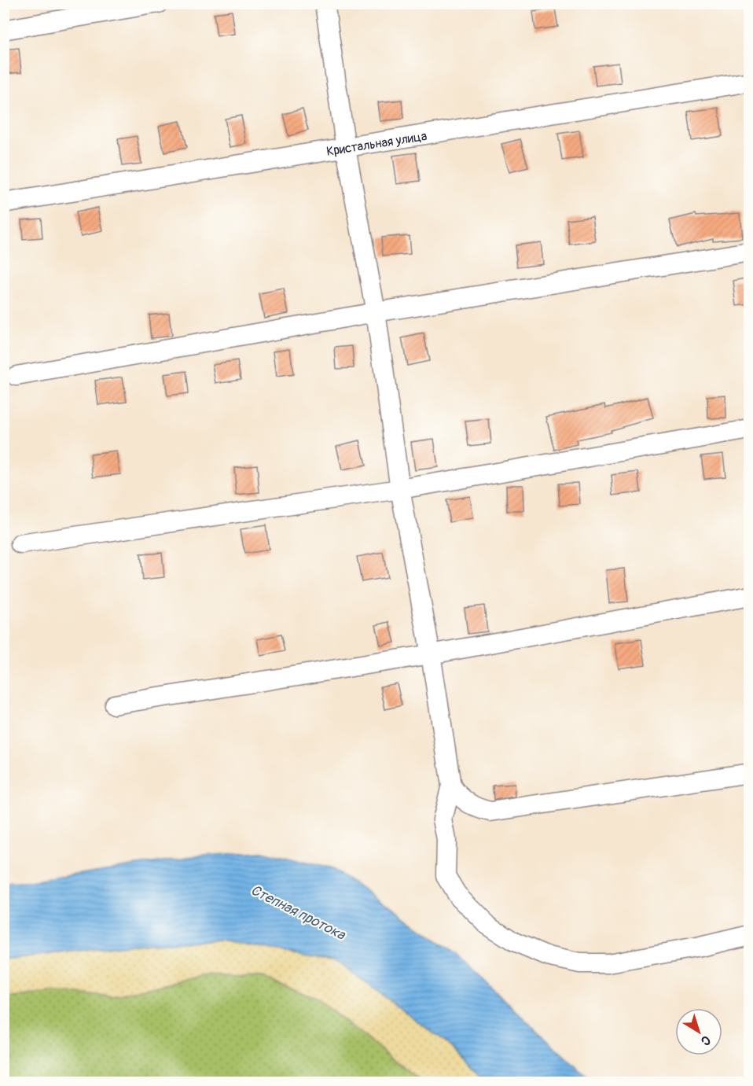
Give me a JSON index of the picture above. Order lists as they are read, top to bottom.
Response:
{
  "streets": {
    "street": ["Кристальная улица"]
  },
  "water": ["Степная протока"],
  "north": "bottom right"
}
